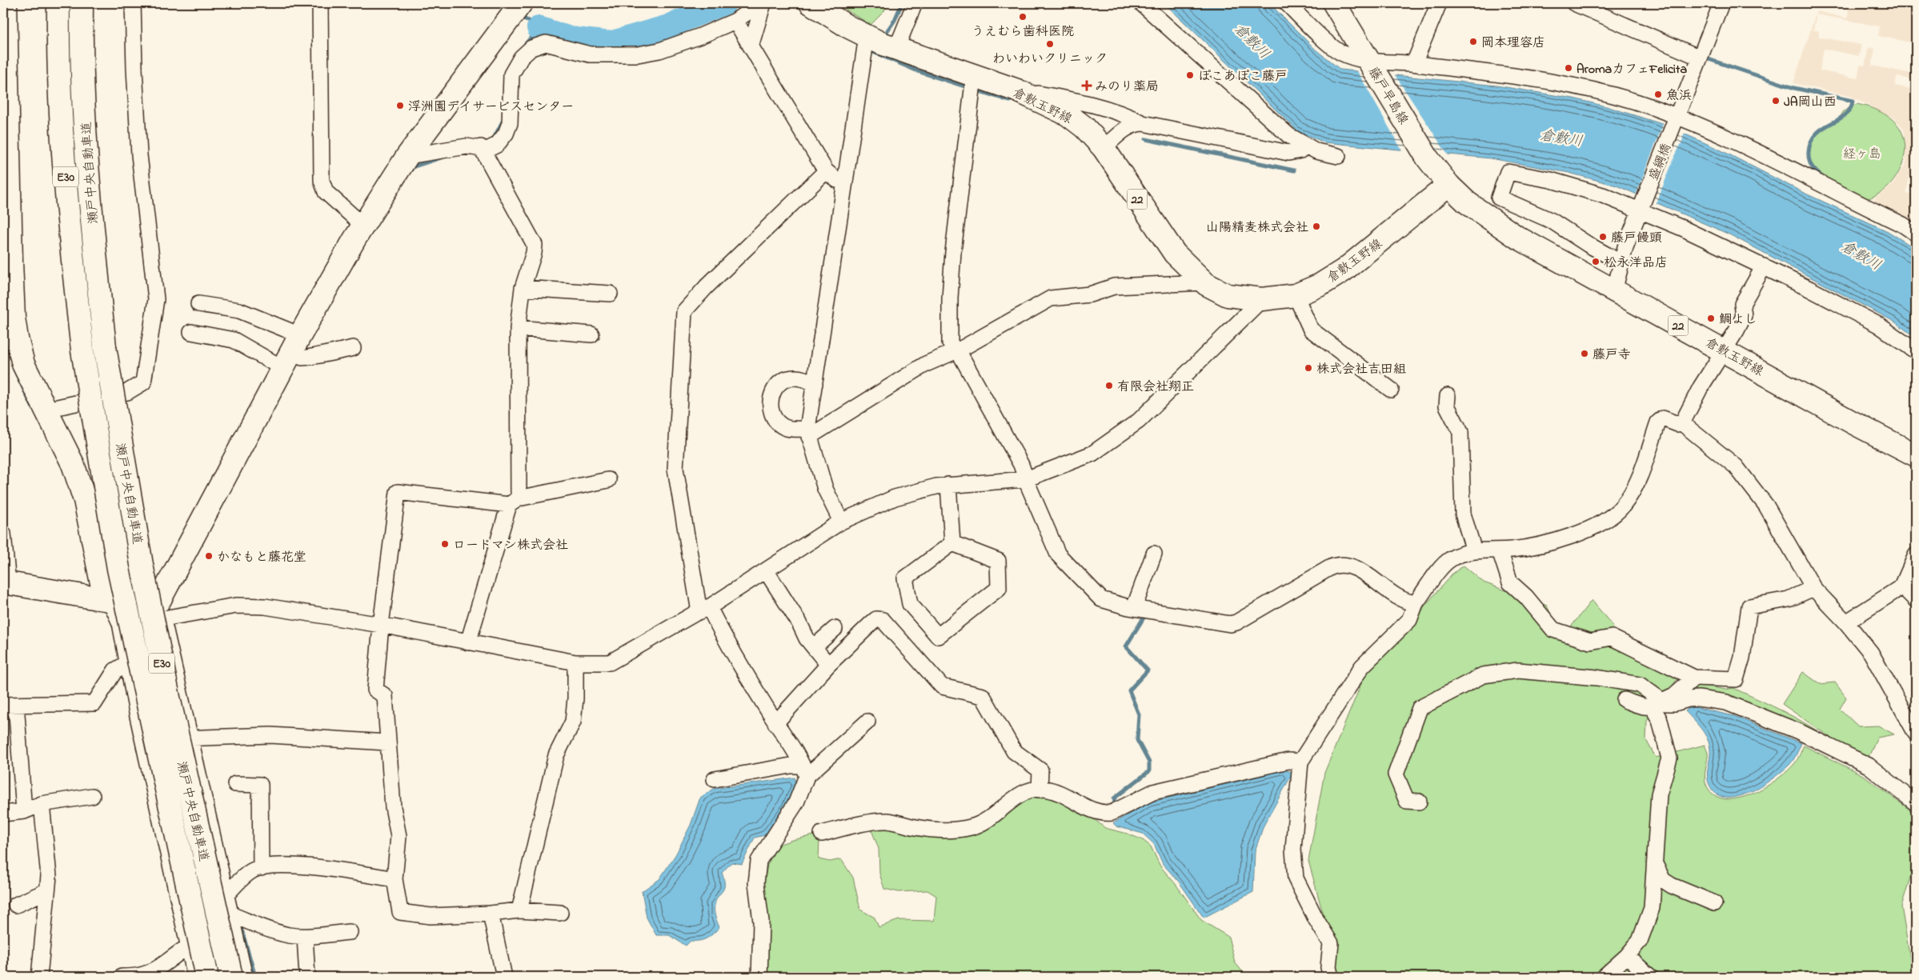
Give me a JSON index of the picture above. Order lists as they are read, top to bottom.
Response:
{
  "streets": {
    "main road": [
      "藤戸早島線",
      "倉敷玉野線",
      "瀬戸中央自動車道",
      "E30",
      "22"
    ],
    "street": ["盛綱橋"]
  },
  "crossings": [
    ["藤戸早島線", "倉敷玉野線"],
    ["倉敷玉野線", "盛綱橋"]
  ],
  "water": ["倉敷川"],
  "parks": ["経ヶ島"],
  "places": {
    "other": [
      "うえむら歯科医院",
      "岡本理容店",
      "わいわいクリニック",
      "AromaカフェFelicita",
      "ぽこあぽこ藤戸",
      "魚浜",
      "JA岡山西",
      "浮洲園デイサービスセンター",
      "山陽精麦株式会社",
      "藤戸饅頭",
      "松永洋品店",
      "鯛よし",
      "藤戸寺",
      "株式会社吉田組",
      "有限会社翔正",
      "ロードマン株式会社",
      "かなもと藤花堂"
    ],
    "health": ["みのり薬局"]
  }
}
